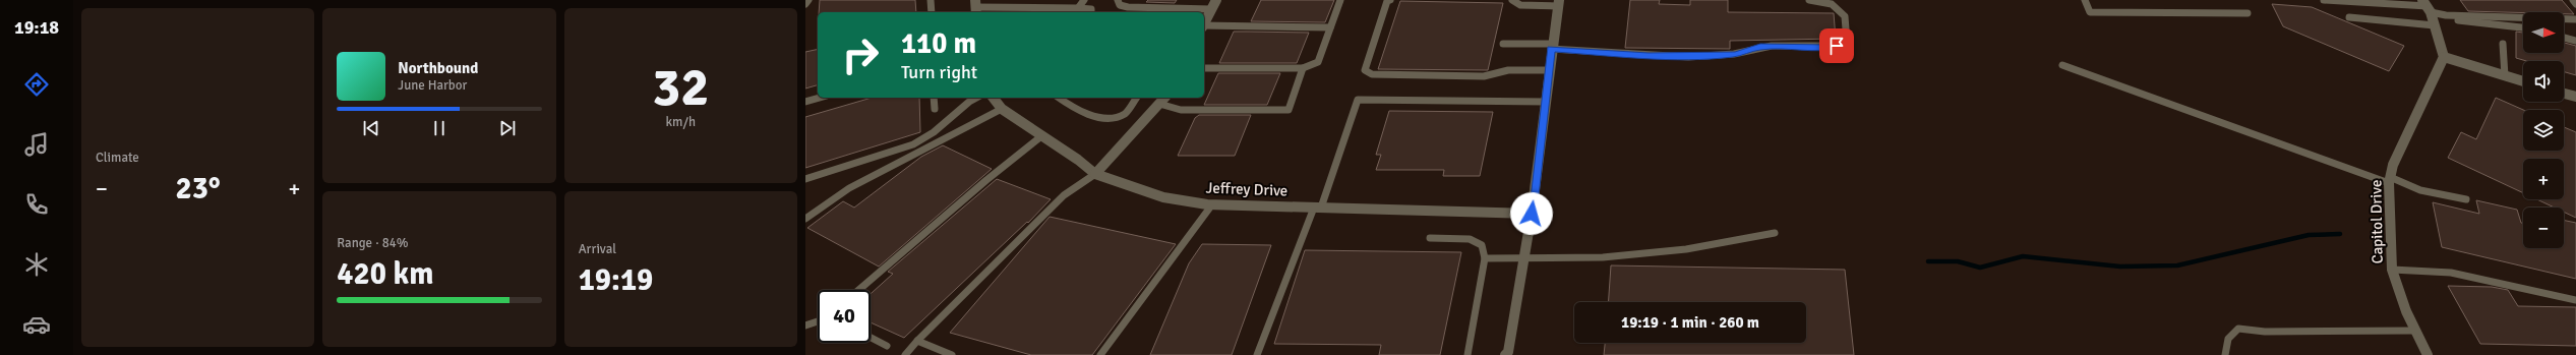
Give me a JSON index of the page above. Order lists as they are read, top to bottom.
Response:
{
  "streets": {
    "street": ["Jeffrey Drive", "Capitol Drive"]
  },
  "north": "right",
  "page": {
    "tabs": "19:18",
    "tile": [
      "Climate",
      ["32", "km/h"],
      ["Range · 84%", "420 km"],
      ["Arrival", "19:19"]
    ],
    "map_buttons": ["+", "−"],
    "turn": ["110 m", "Turn right"],
    "song": ["Northbound", "June Harbor"],
    "heat": ["−", "23°", "+"],
    "limit": "40",
    "trip": "19:19 · 1 min · 260 m"
  }
}
